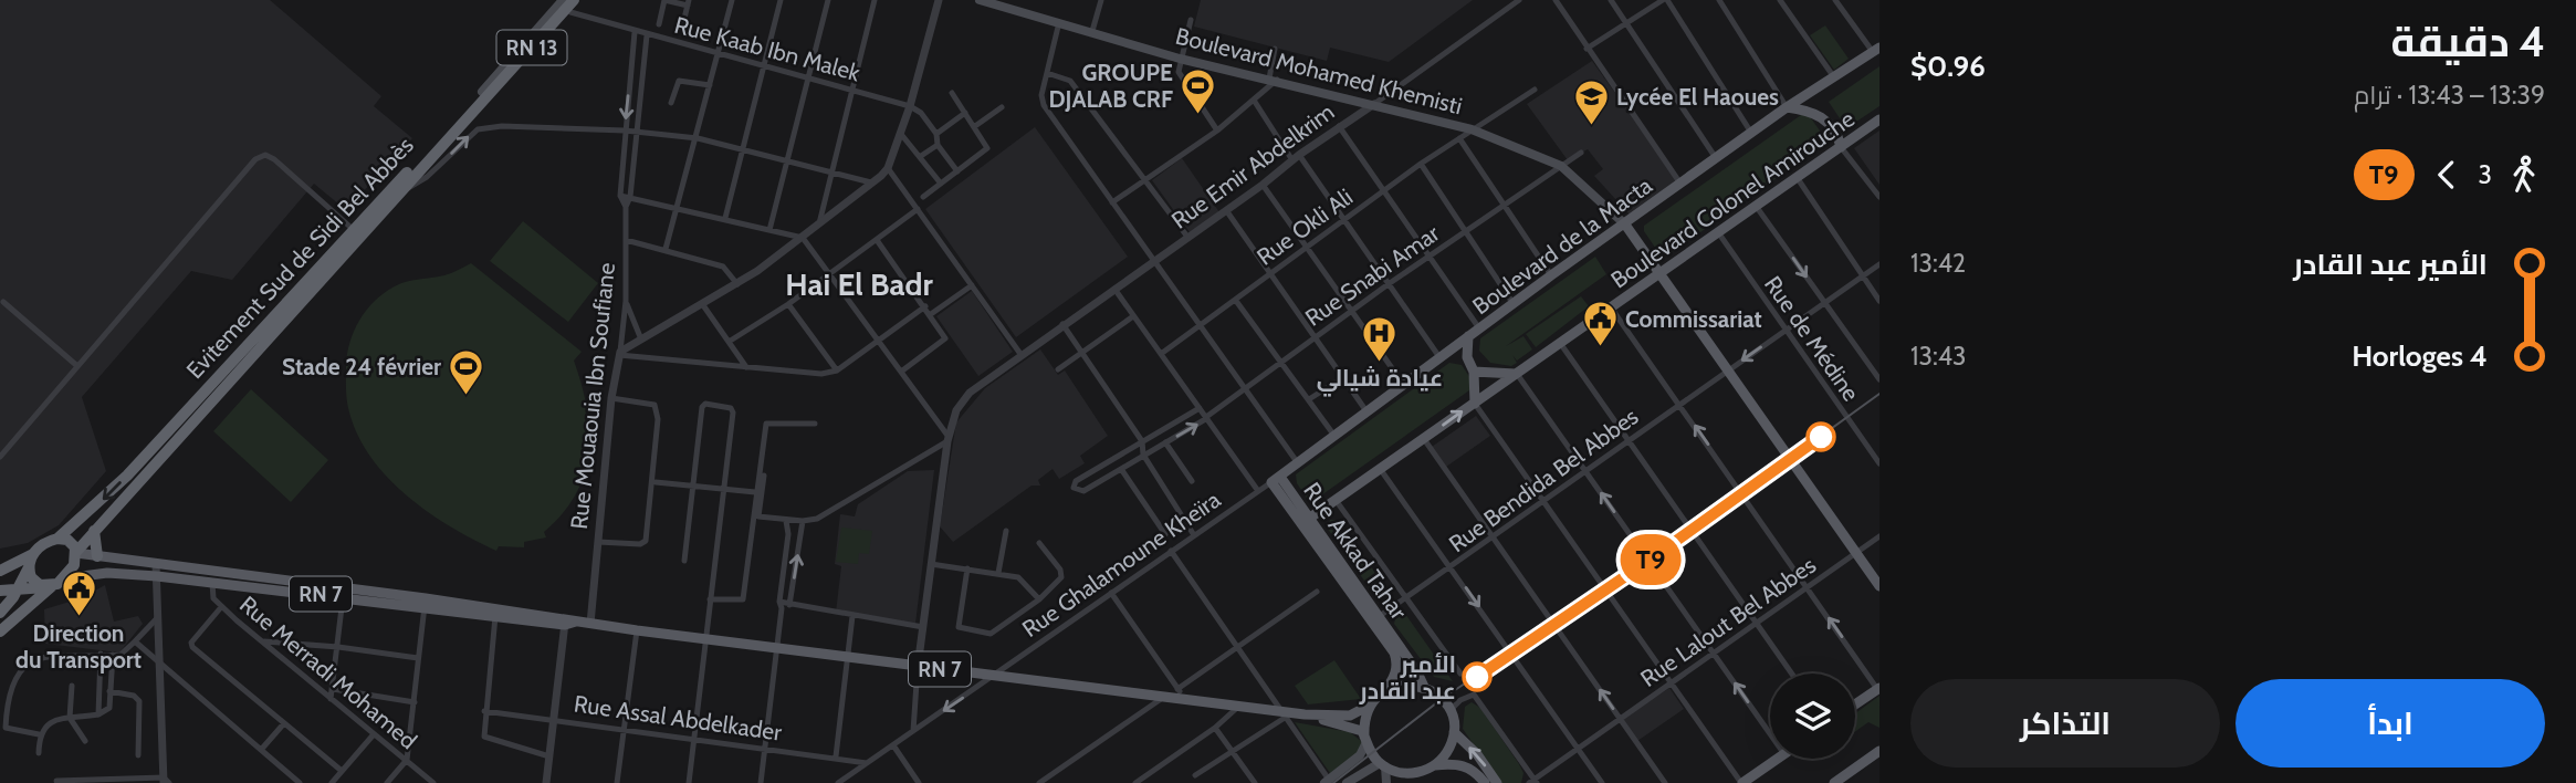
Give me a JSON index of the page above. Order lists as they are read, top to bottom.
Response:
{
  "streets": {
    "highway": ["RN 13", "Evitement Sud de Sidi Bel Abbès"],
    "main road": [
      "Boulevard Mohamed Khemisti",
      "Boulevard Colonel Amirouche",
      "Boulevard de la Macta",
      "Rue Akkad Tahar",
      "RN 7"
    ],
    "street": [
      "Rue Kaab Ibn Malek",
      "Rue Emir Abdelkrim",
      "Rue Okli Ali",
      "Rue Snabi Amar",
      "Rue de Médine",
      "Rue Mouaouia Ibn Soufiane",
      "Rue Bendida Bel Abbes",
      "Rue Ghalamoune Kheïra",
      "Rue Lalout Bel Abbes",
      "Rue Merradi Mohamed",
      "Rue Assal Abdelkader"
    ]
  },
  "crossings": [
    ["Rue Kaab Ibn Malek", "Evitement Sud de Sidi Bel Abbès"],
    ["Rue Kaab Ibn Malek", "Rue Mouaouia Ibn Soufiane"],
    ["Boulevard Mohamed Khemisti", "Rue Emir Abdelkrim"],
    ["Boulevard Mohamed Khemisti", "Rue Okli Ali"],
    ["Boulevard Mohamed Khemisti", "Boulevard de la Macta"],
    ["Boulevard Mohamed Khemisti", "Rue Snabi Amar"],
    ["Boulevard Colonel Amirouche", "Rue de Médine"],
    ["Boulevard Colonel Amirouche", "Rue Akkad Tahar"],
    ["Boulevard de la Macta", "Rue Akkad Tahar"],
    ["Boulevard de la Macta", "Rue Ghalamoune Kheïra"],
    ["Evitement Sud de Sidi Bel Abbès", "RN 7"],
    ["Rue de Médine", "Rue Bendida Bel Abbes"],
    ["Rue Mouaouia Ibn Soufiane", "RN 7"],
    ["Rue Bendida Bel Abbes", "Rue Akkad Tahar"],
    ["Rue Akkad Tahar", "Rue Ghalamoune Kheïra"],
    ["Rue Akkad Tahar", "RN 7"],
    ["Rue Ghalamoune Kheïra", "RN 7"],
    ["Rue Ghalamoune Kheïra", "Rue Assal Abdelkader"],
    ["RN 7", "Rue Merradi Mohamed"]
  ],
  "districts": ["Hai El Badr"],
  "places": {
    "sports": ["GROUPE DJALAB CRF", "Stade 24 février"],
    "school or university": ["Lycée El Haoues"],
    "public building": ["Commissariat", "Direction du Transport"],
    "hospital": ["عيادة شيالي"],
    "other": ["الأمير عبد القادر"]
  },
  "lines": ["tram line T9"],
  "page": {
    "heading": ["4 دقيقة", "13:39 – 13:43 · ترام", "$0.96"],
    "on_map": "T9",
    "legs": ["3", "T9"],
    "list": [
      {
        "name": "الأمير عبد القادر",
        "value": "13:42"
      },
      {
        "name": "4 Horloges",
        "value": "13:43"
      }
    ],
    "buttons": ["ابدأ", "التذاكر"]
  }
}
